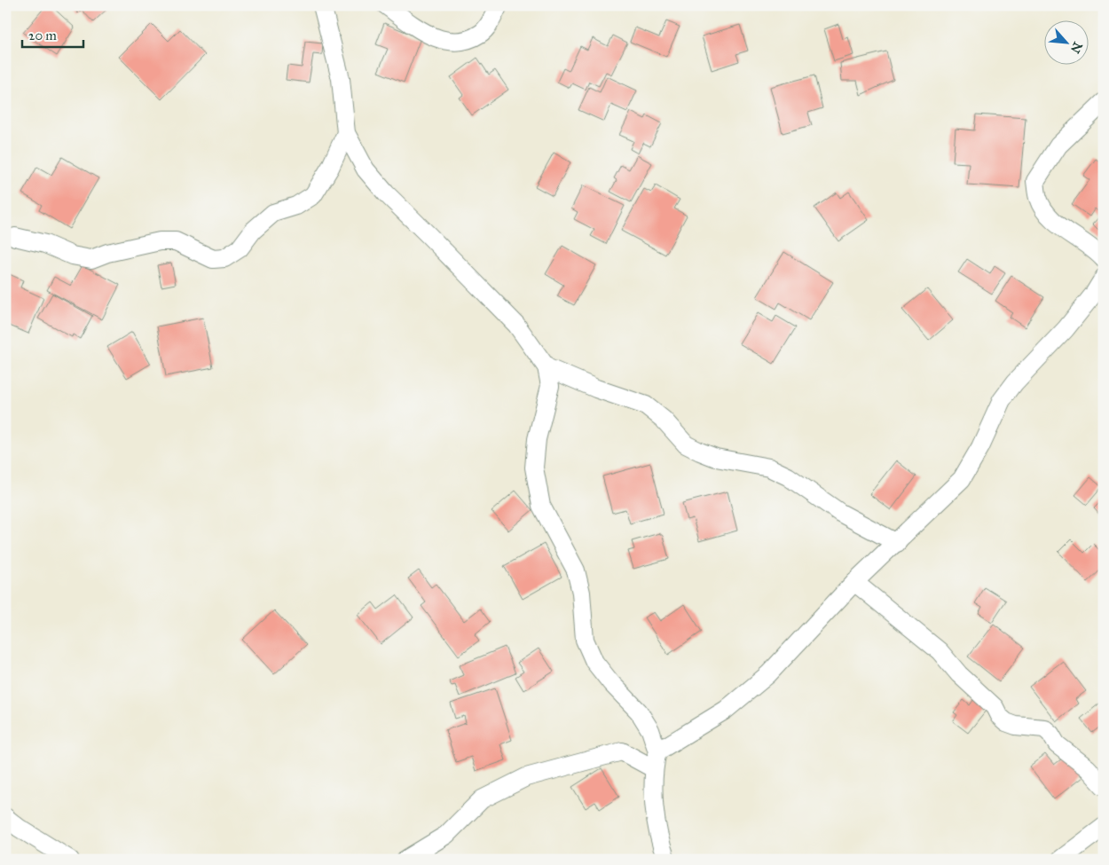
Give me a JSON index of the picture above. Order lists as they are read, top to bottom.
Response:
{
  "scale_bar": "20 m",
  "north": "bottom right"
}
